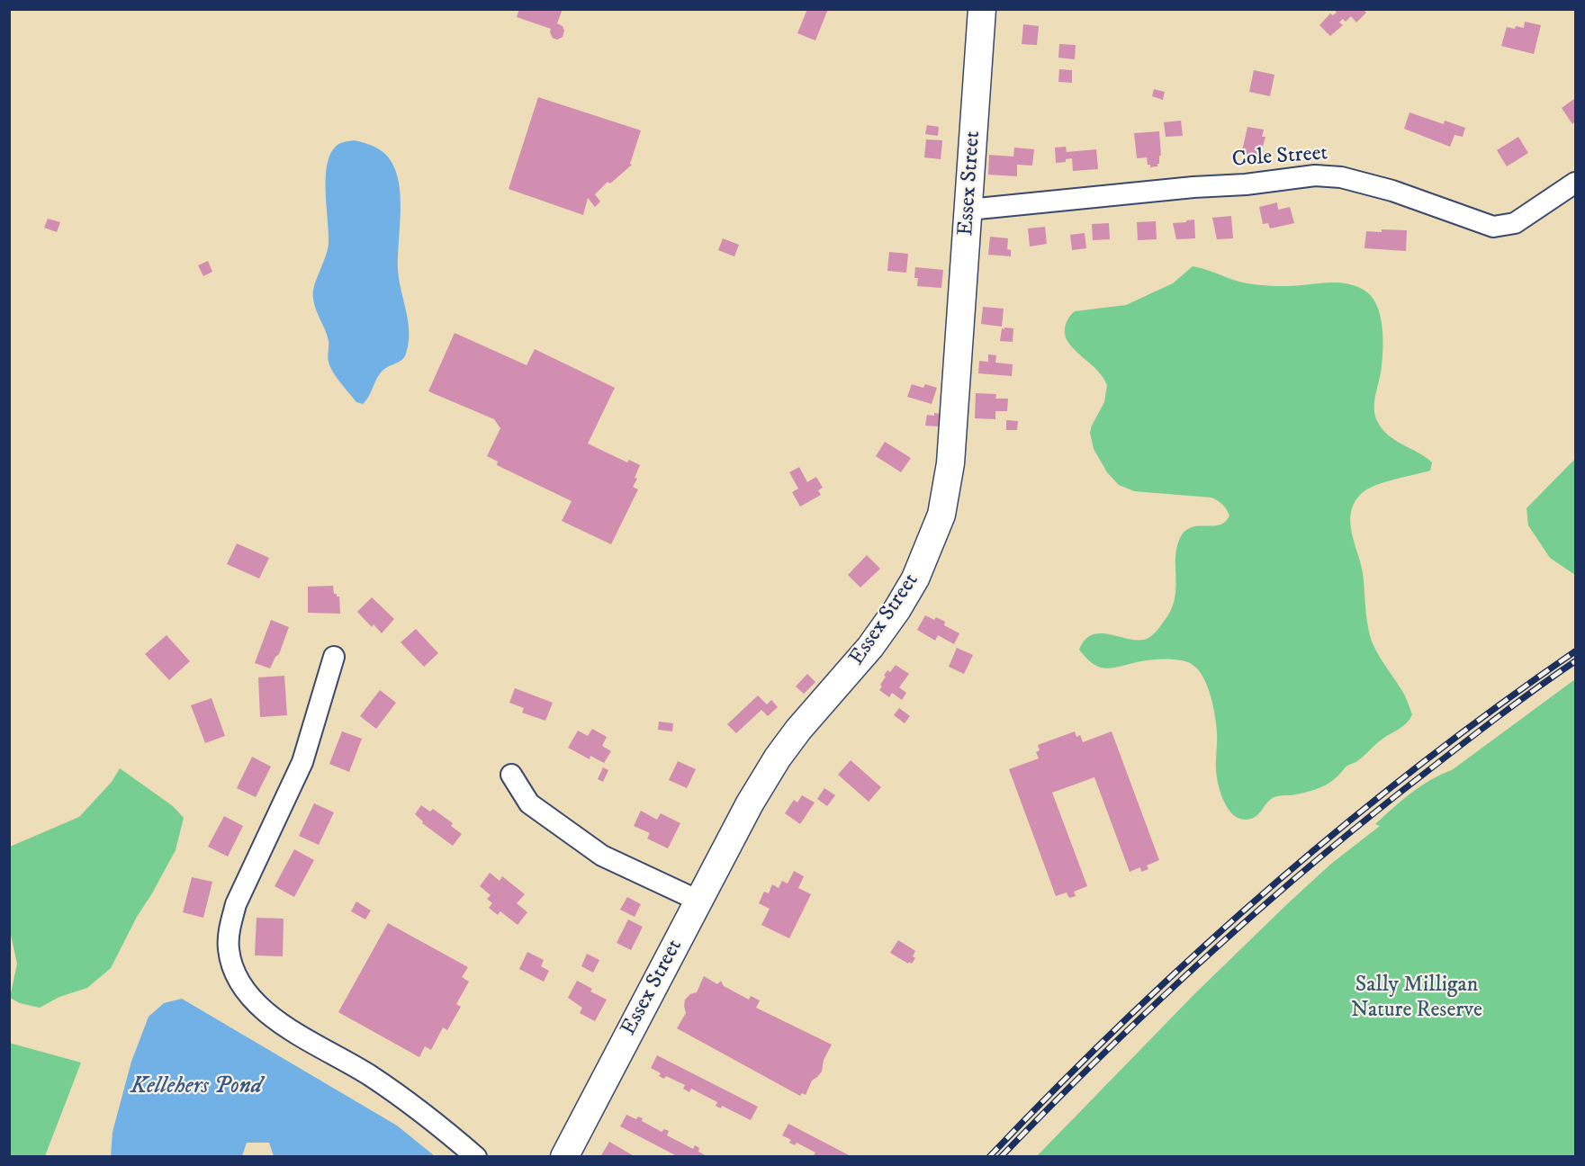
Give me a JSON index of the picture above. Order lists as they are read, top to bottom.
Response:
{
  "streets": {
    "main road": ["Essex Street"],
    "street": ["Cole Street"]
  },
  "crossings": [
    ["Cole Street", "Essex Street"]
  ],
  "water": ["Kellehers Pond"],
  "parks": ["Sally Milligan Nature Reserve"]
}
